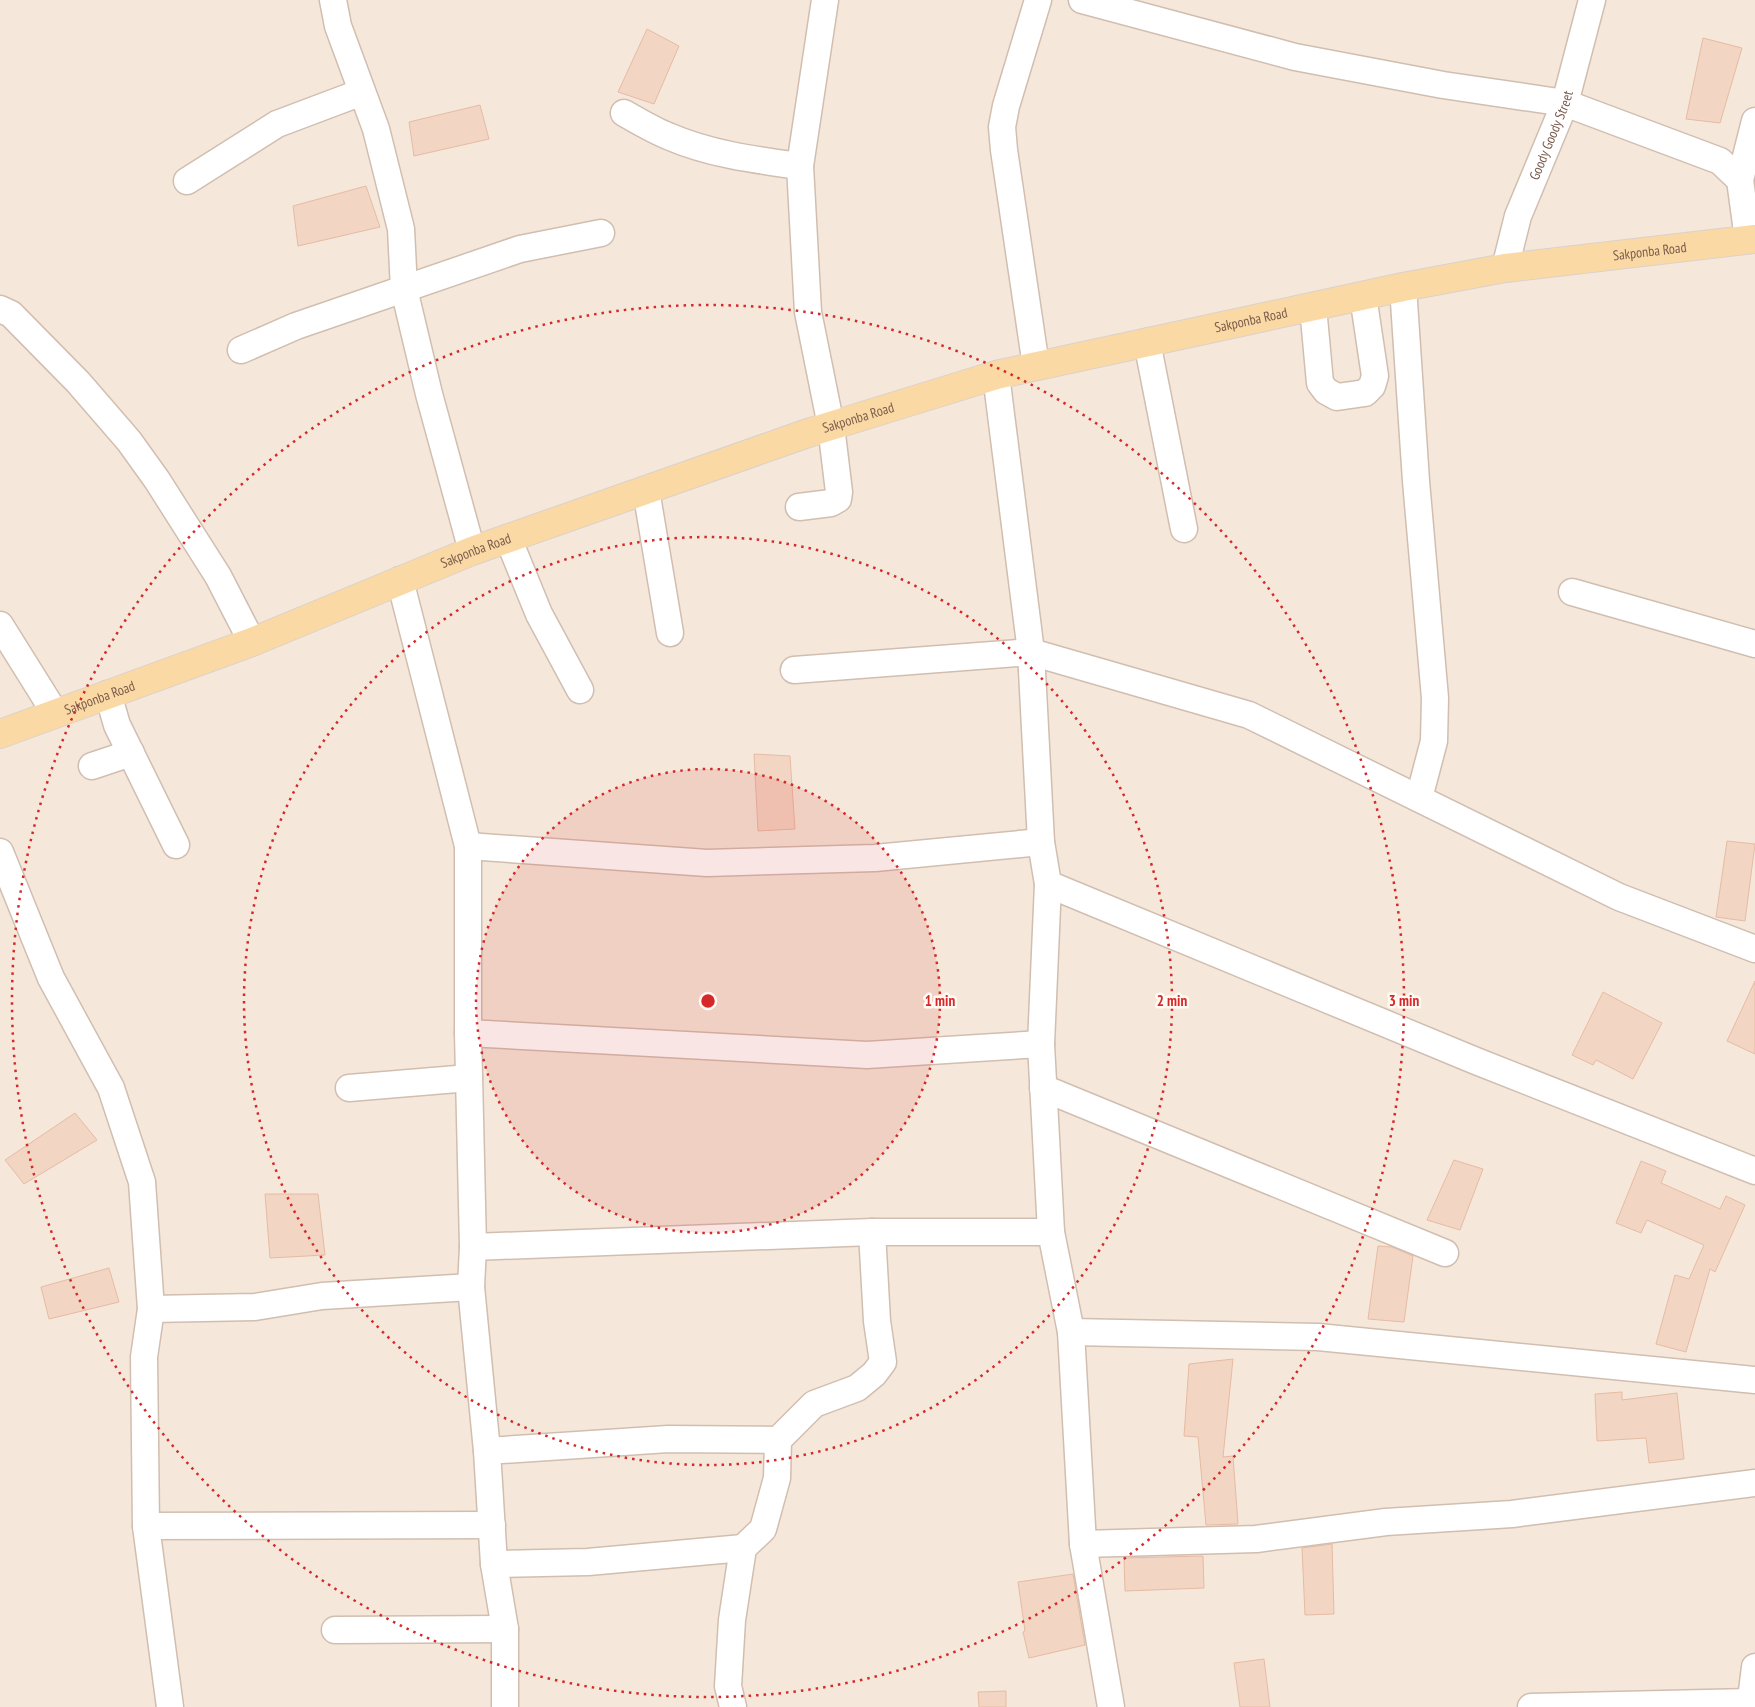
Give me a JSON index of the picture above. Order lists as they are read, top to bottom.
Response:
{
  "streets": {
    "main road": ["Sakponba Road"],
    "street": ["Goody Goody Street"]
  },
  "crossings": [
    ["Goody Goody Street", "Sakponba Road"]
  ],
  "rings": ["1 min", "2 min", "3 min"]
}
